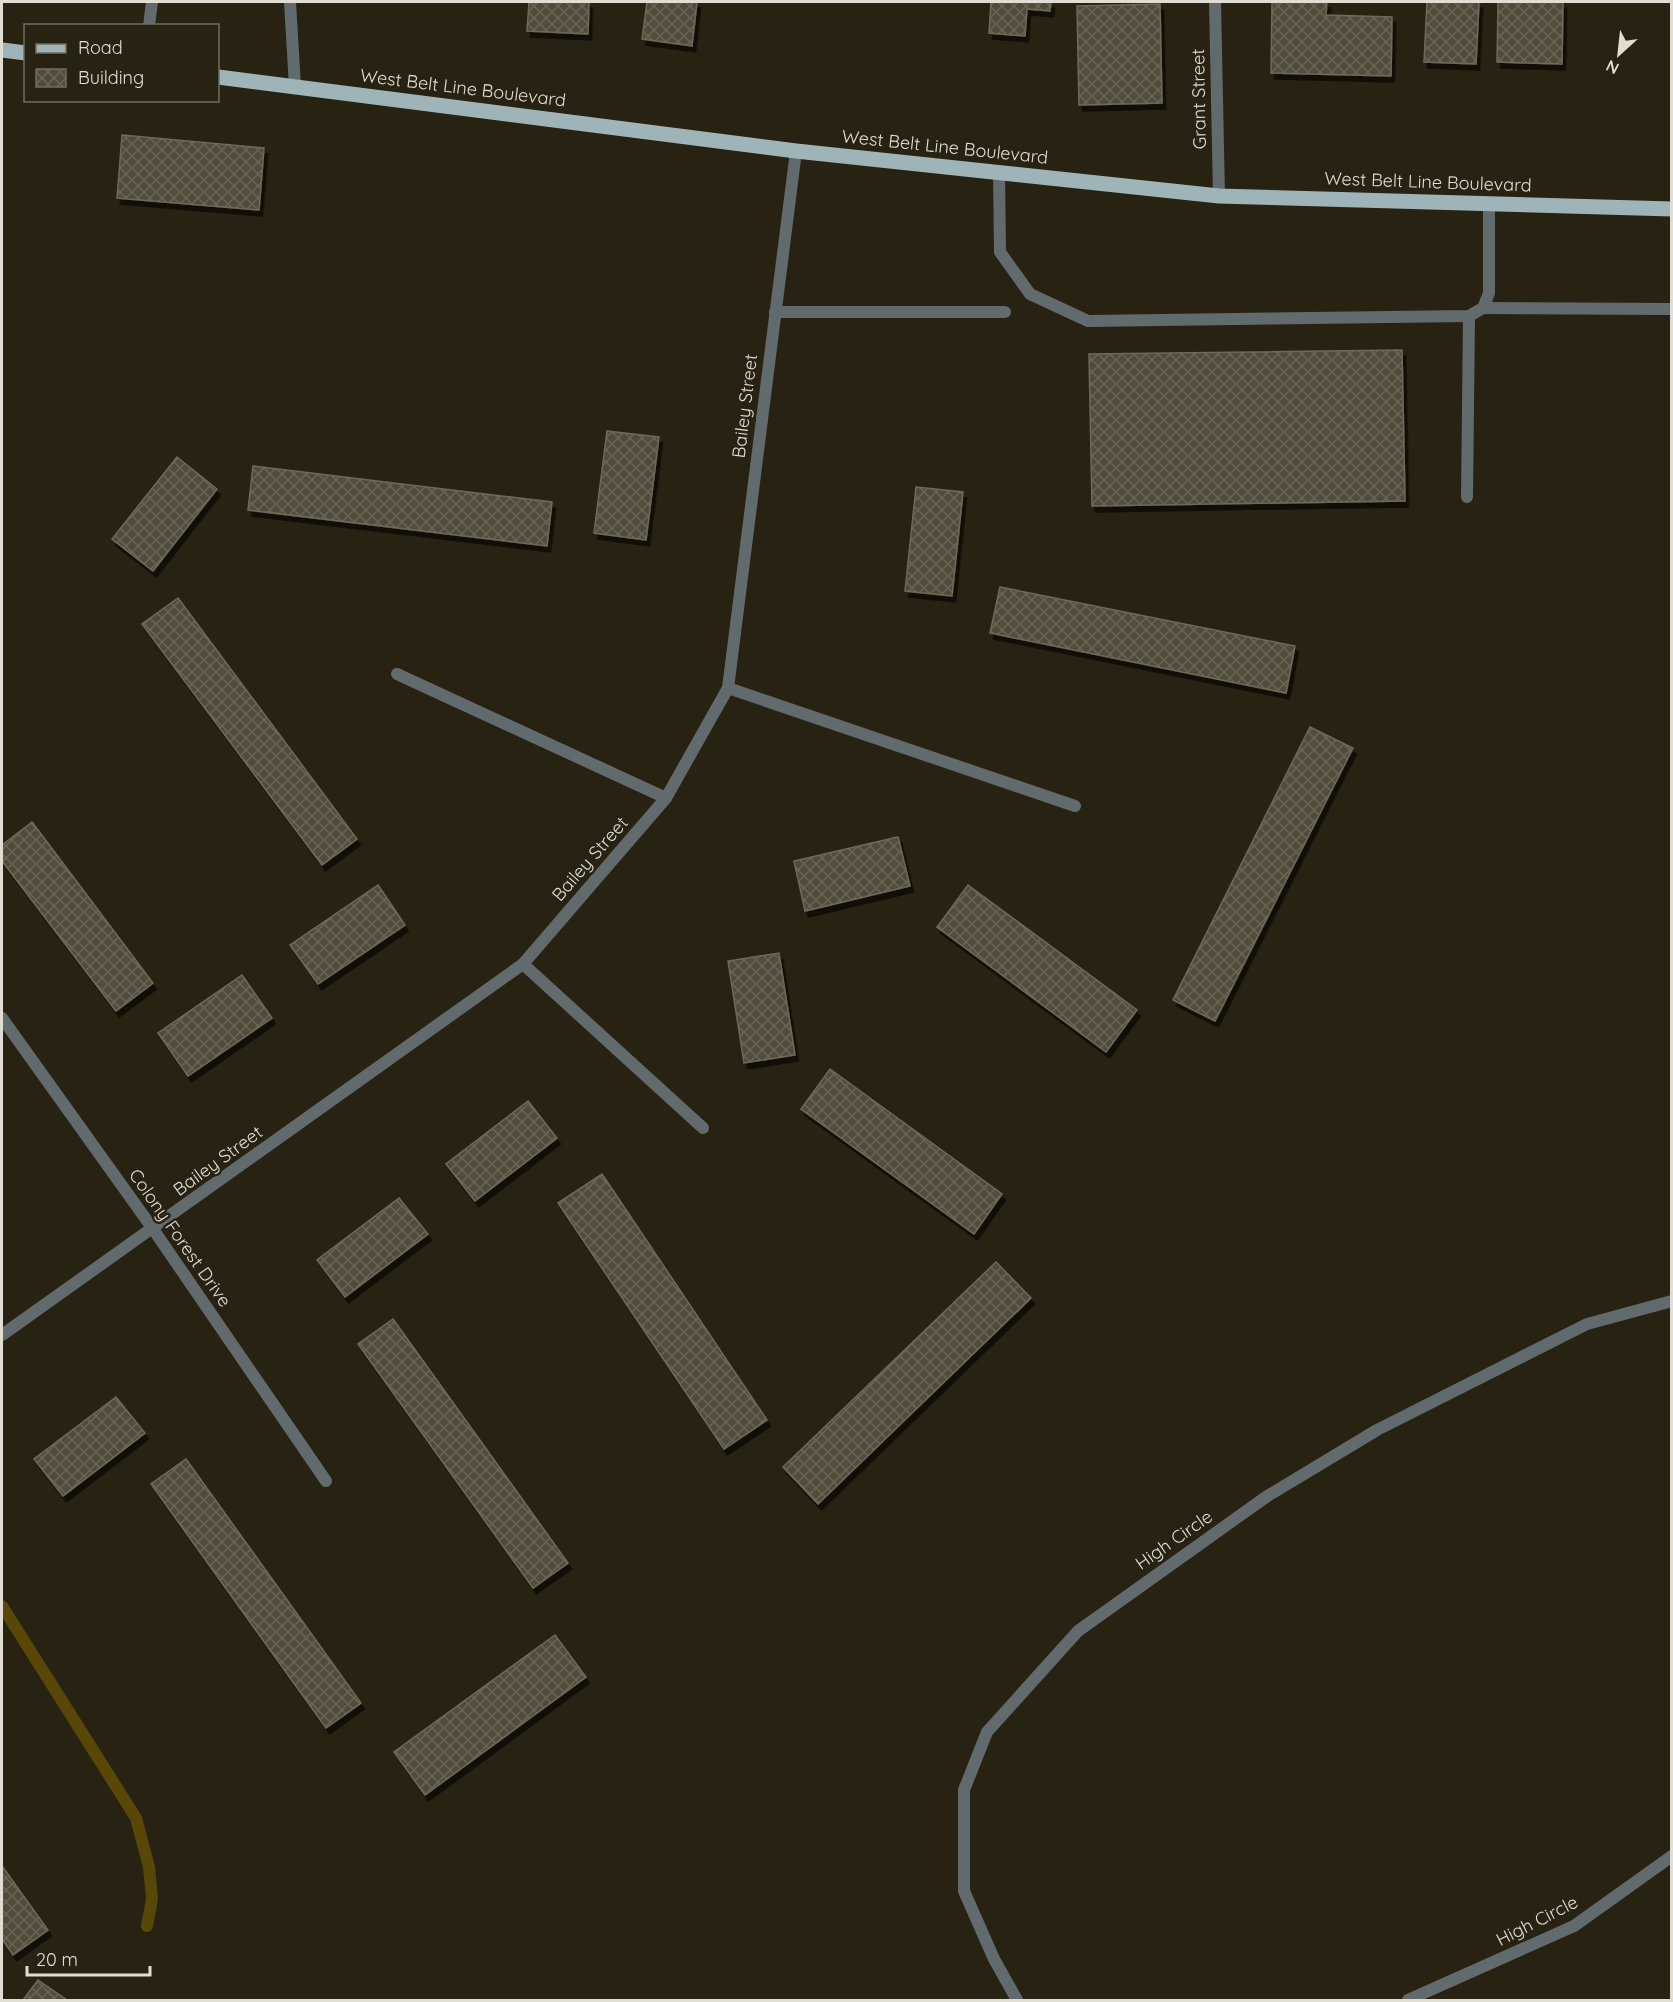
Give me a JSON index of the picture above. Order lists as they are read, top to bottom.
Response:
{
  "streets": {
    "main road": ["West Belt Line Boulevard"],
    "street": [
      "Grant Street",
      "Bailey Street",
      "Colony Forest Drive",
      "High Circle"
    ]
  },
  "crossings": [
    ["West Belt Line Boulevard", "Grant Street"],
    ["West Belt Line Boulevard", "Bailey Street"],
    ["Bailey Street", "Colony Forest Drive"]
  ],
  "legend": ["Road", "Building"],
  "scale_bar": "20 m",
  "north": "bottom left"
}
